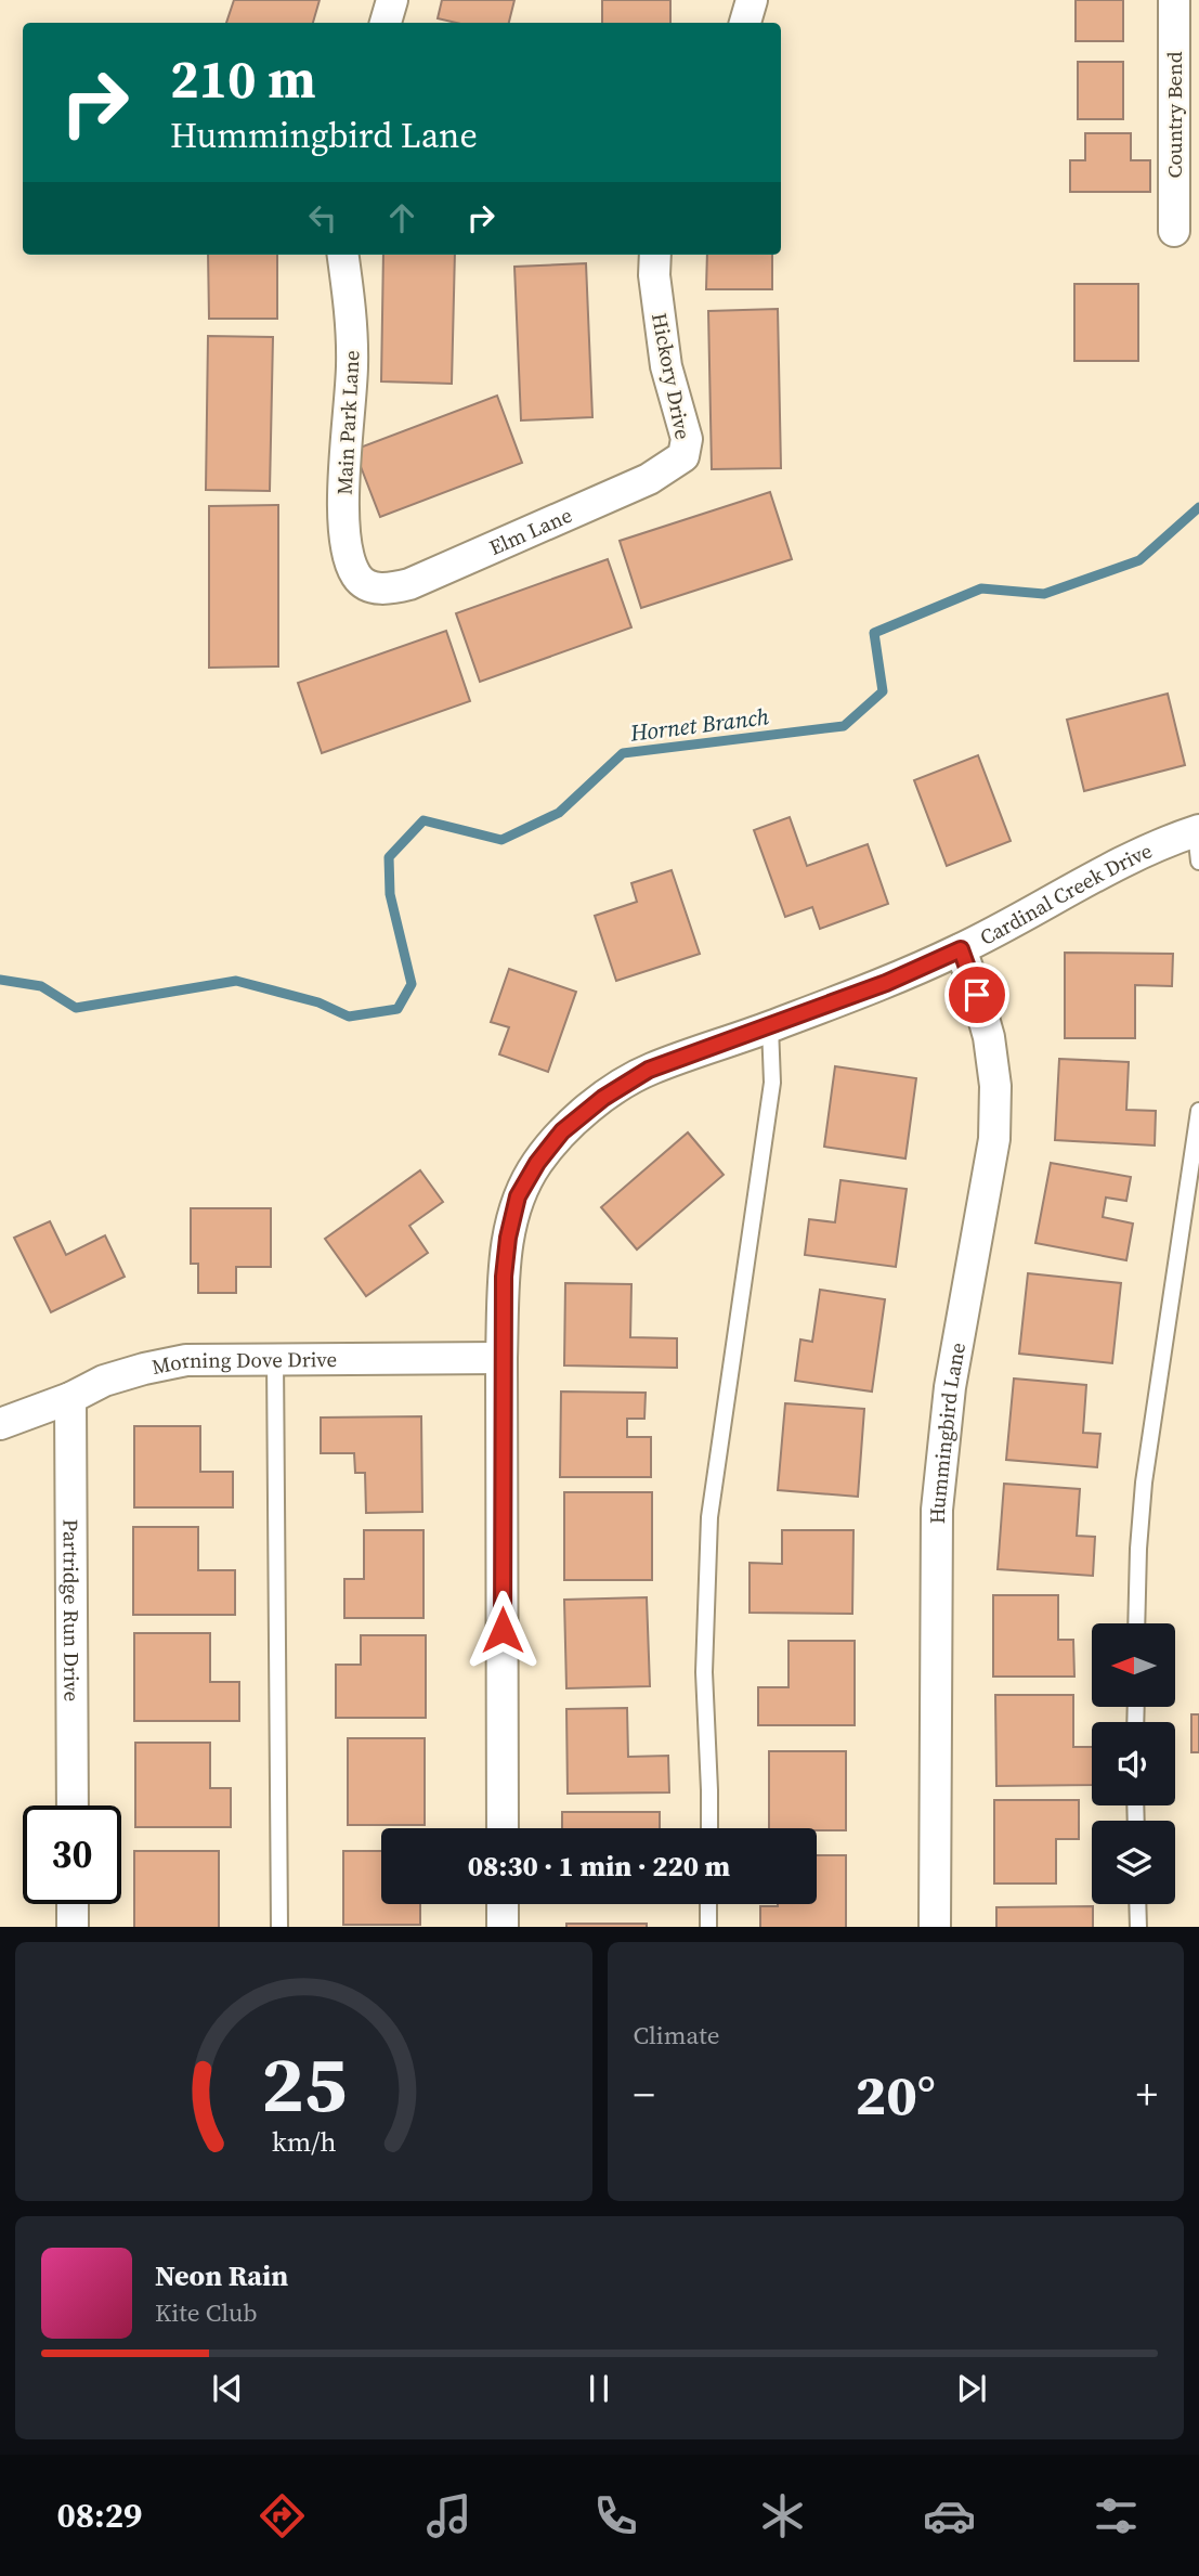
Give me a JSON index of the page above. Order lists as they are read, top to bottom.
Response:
{
  "streets": {
    "street": [
      "Country Bend",
      "Hickory Drive",
      "Main Park Lane",
      "Elm Lane",
      "Cardinal Creek Drive",
      "Morning Dove Drive",
      "Hummingbird Lane",
      "Partridge Run Drive"
    ]
  },
  "crossings": [
    ["Hickory Drive", "Elm Lane"],
    ["Main Park Lane", "Elm Lane"],
    ["Cardinal Creek Drive", "Morning Dove Drive"],
    ["Cardinal Creek Drive", "Hummingbird Lane"],
    ["Morning Dove Drive", "Partridge Run Drive"]
  ],
  "water": ["Hornet Branch"],
  "north": "left",
  "page": {
    "turn": ["210 m", "Hummingbird Lane"],
    "limit": "30",
    "trip": "08:30 · 1 min · 220 m",
    "tile": "Climate",
    "heat": ["−", "20°", "+"],
    "song": ["Neon Rain", "Kite Club"],
    "tabs": "08:29",
    "gauge": ["25", "km/h"]
  }
}
